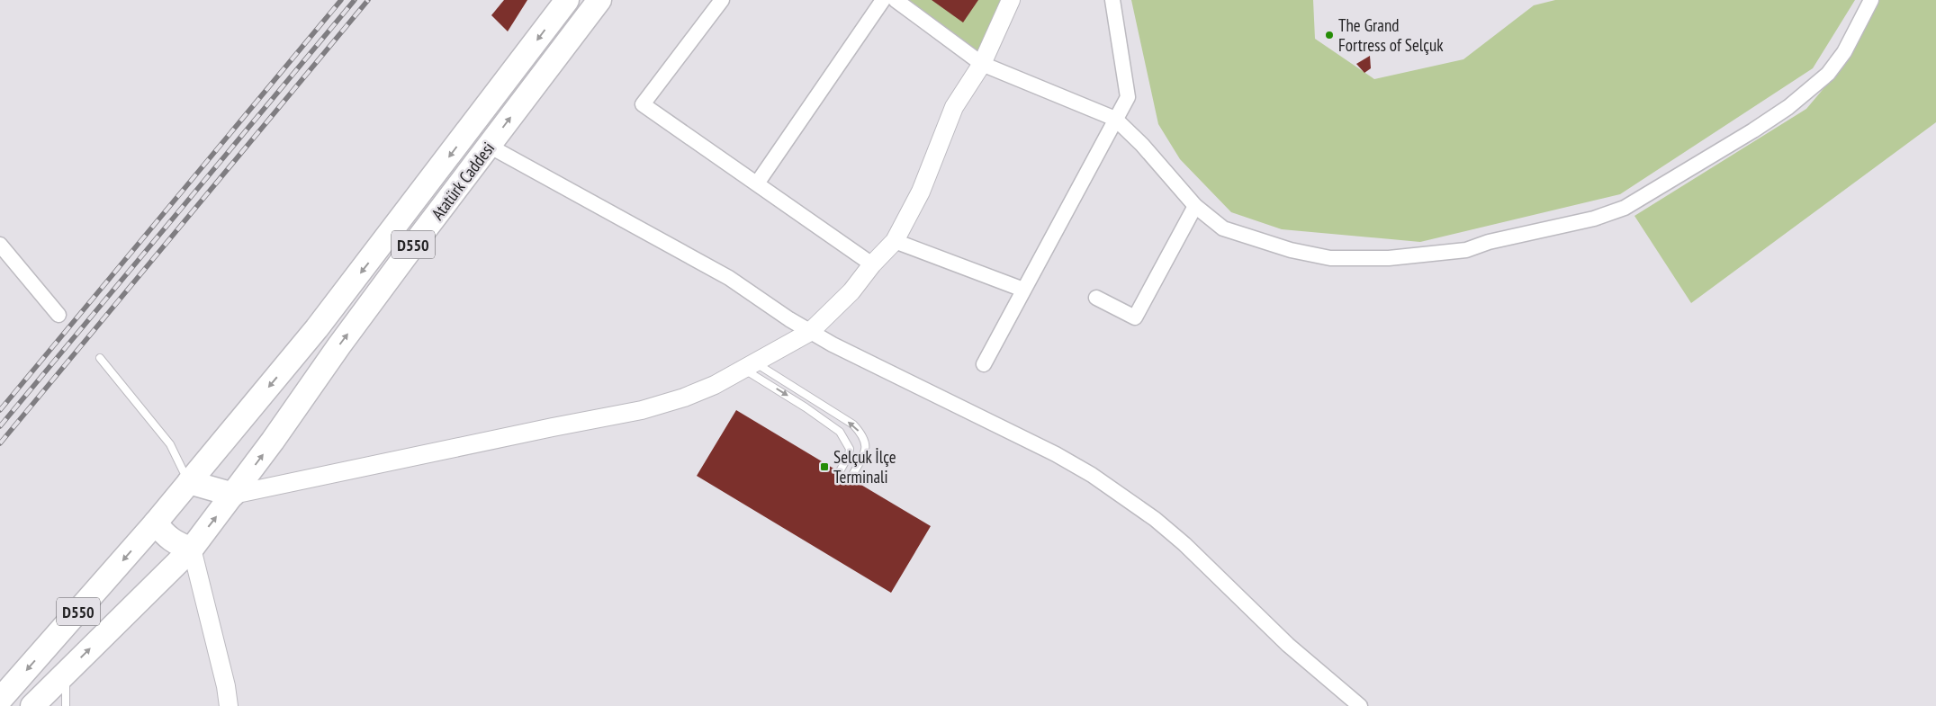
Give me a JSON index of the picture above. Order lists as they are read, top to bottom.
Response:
{
  "streets": {
    "highway": ["Atatürk Caddesi", "D550"]
  },
  "crossings": [
    ["Atatürk Caddesi", "D550"]
  ],
  "places": {
    "other": ["The Grand Fortress of Selçuk"],
    "transit": ["Selçuk İlçe Terminali"]
  }
}
